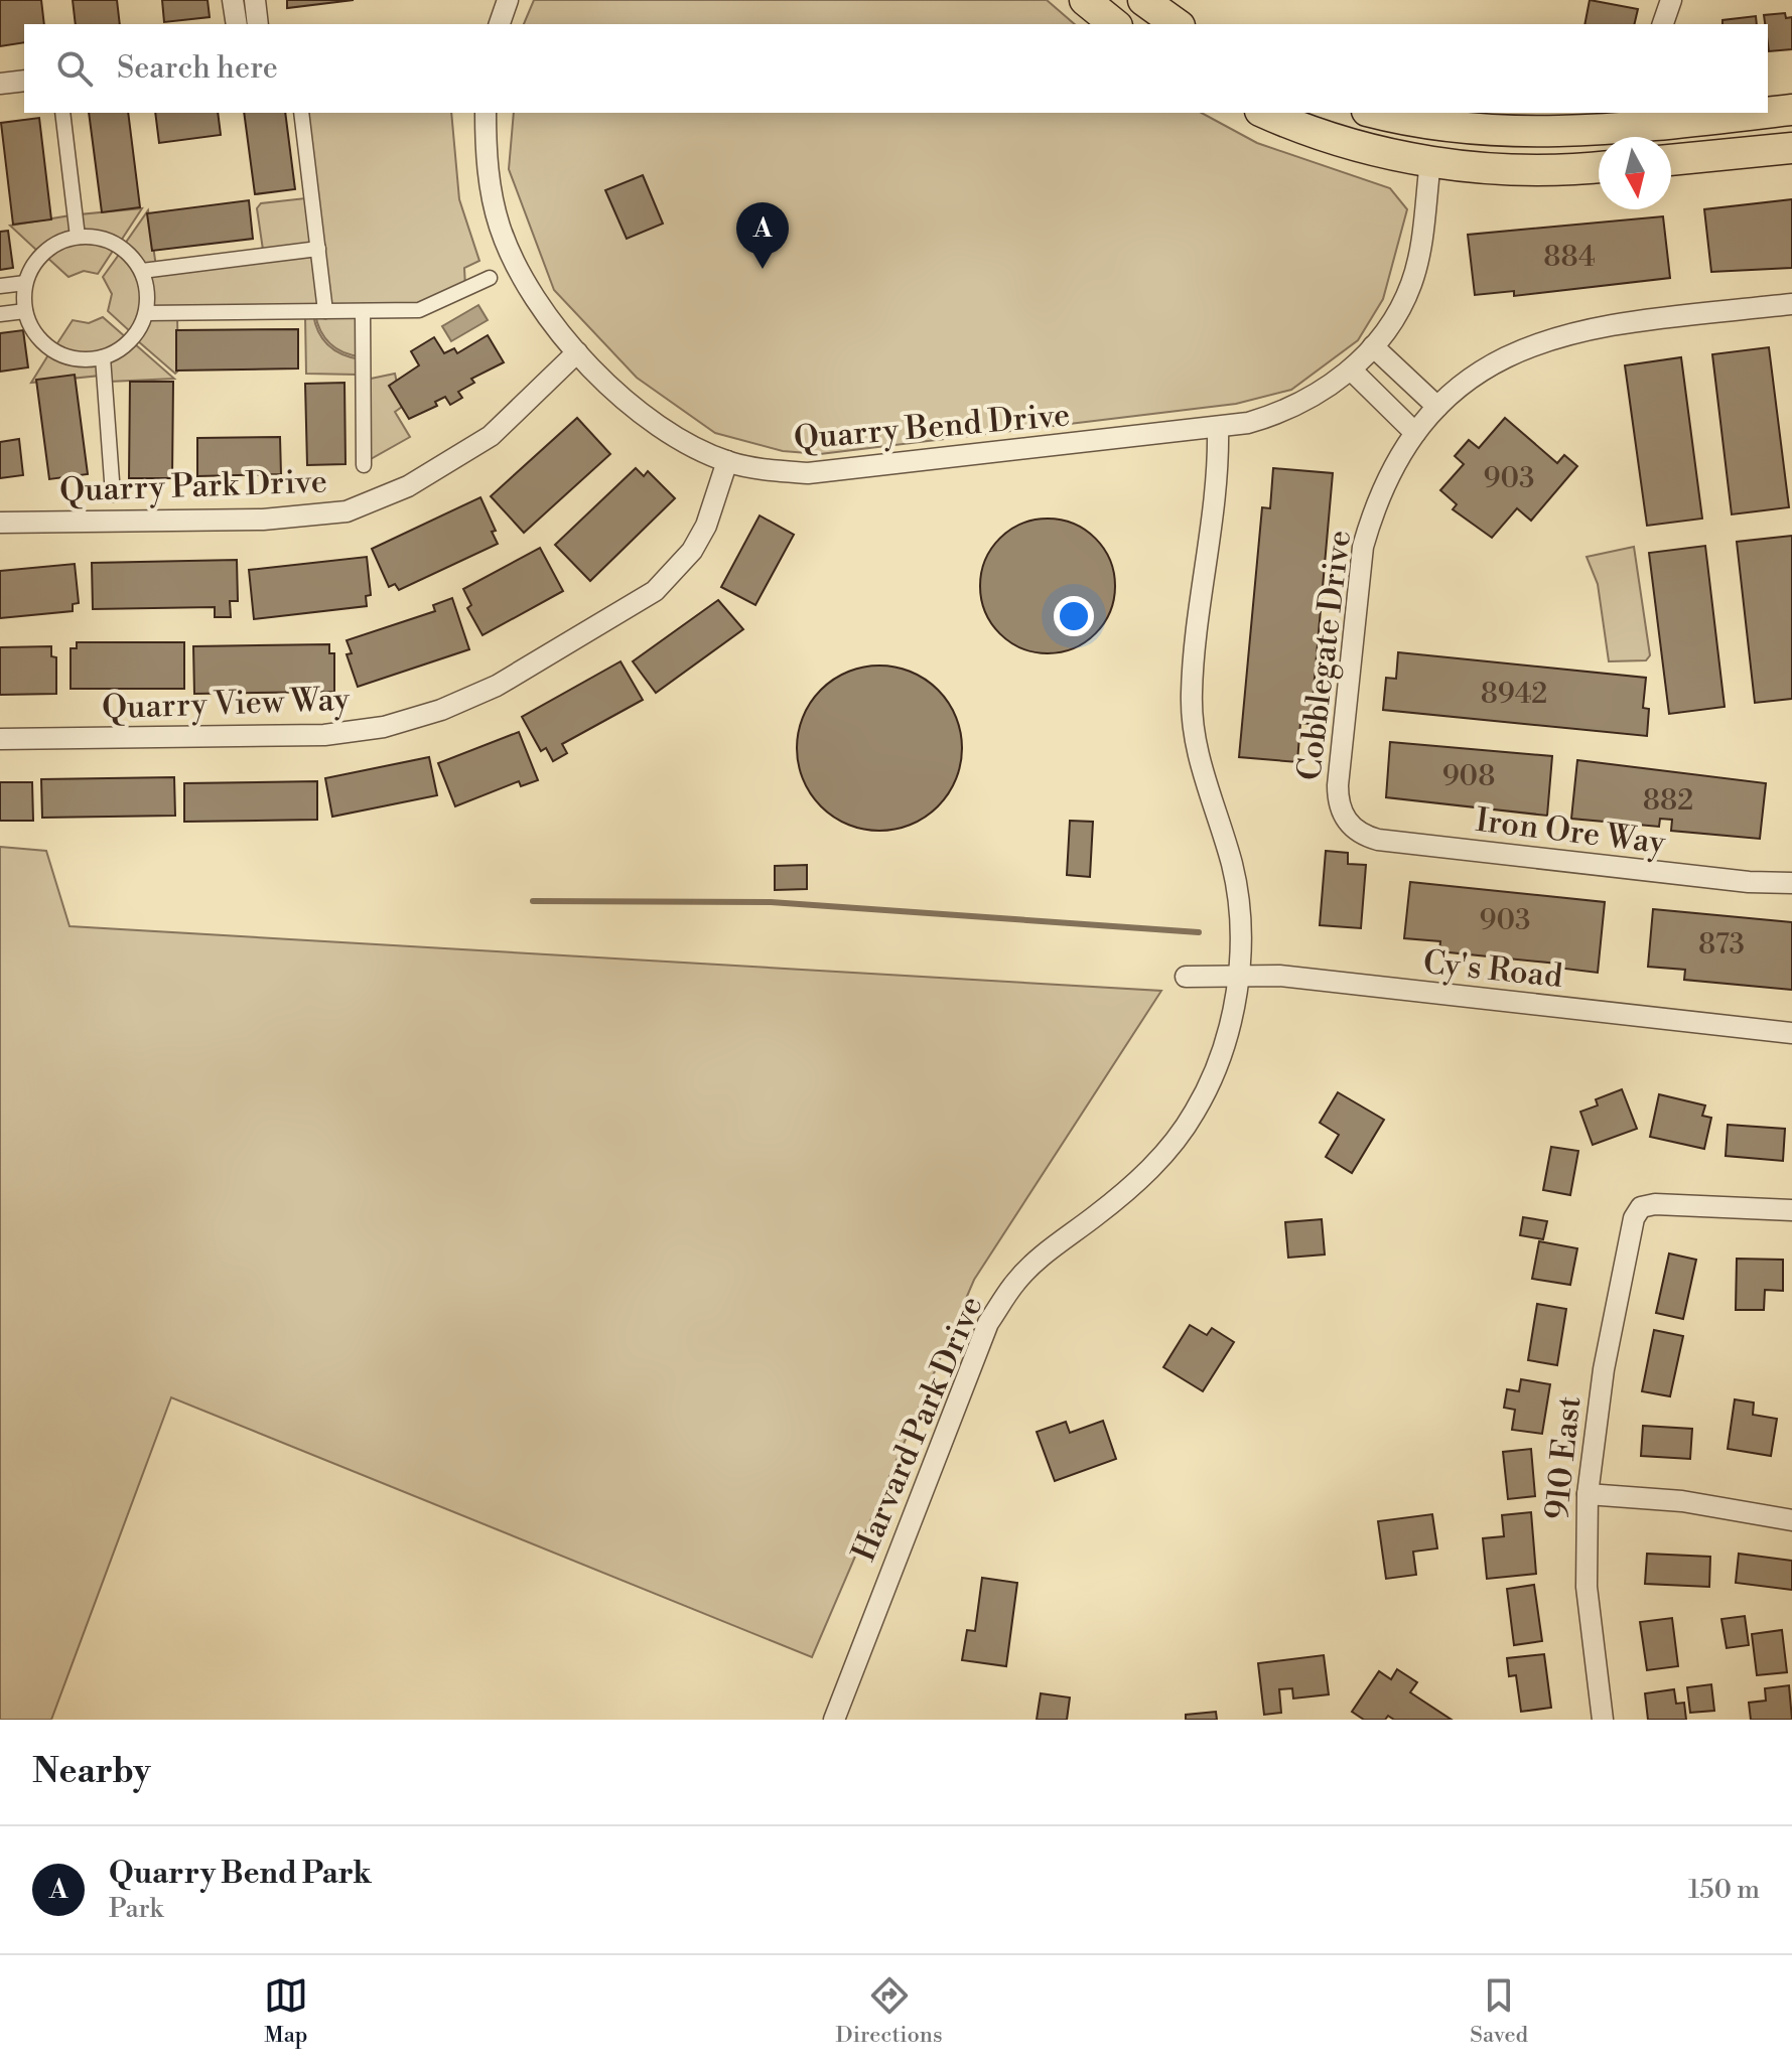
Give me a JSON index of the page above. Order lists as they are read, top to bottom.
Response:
{
  "streets": {
    "street": [
      "Quarry Bend Drive",
      "Quarry Park Drive",
      "Cobblegate Drive",
      "Quarry View Way",
      "Iron Ore Way",
      "Cy's Road",
      "Harvard Park Drive",
      "910 East"
    ]
  },
  "crossings": [
    ["Quarry Bend Drive", "Quarry Park Drive"],
    ["Quarry Bend Drive", "Quarry View Way"],
    ["Quarry Bend Drive", "Harvard Park Drive"],
    ["Cobblegate Drive", "Iron Ore Way"],
    ["Cy's Road", "Harvard Park Drive"]
  ],
  "house_numbers": [
    "884",
    "903",
    "8942",
    "908",
    "882",
    "903",
    "873"
  ],
  "north": "bottom",
  "page": {
    "search": "Search here",
    "pins": "A",
    "heading": "Nearby",
    "list": [
      {
        "mark": "A",
        "name": "Quarry Bend Park",
        "note": "Park",
        "value": "150 m"
      }
    ],
    "nav": ["Map", "Directions", "Saved"]
  }
}
